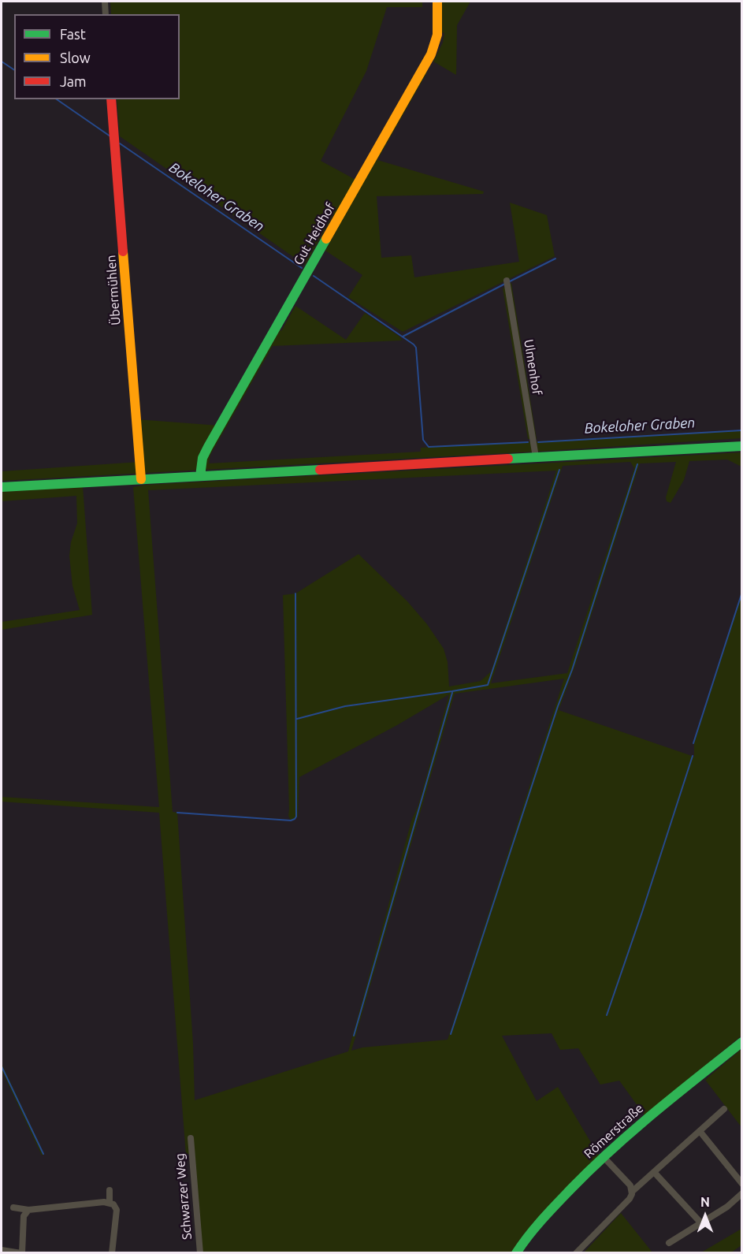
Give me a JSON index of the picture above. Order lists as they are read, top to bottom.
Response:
{
  "streets": {
    "street": [
      "Gut Heidhof",
      "Übermühlen",
      "Ulmenhof",
      "Römerstraße",
      "Schwarzer Weg"
    ]
  },
  "water": ["Bokeloher Graben"],
  "legend": ["Fast", "Slow", "Jam"],
  "north": "top"
}
